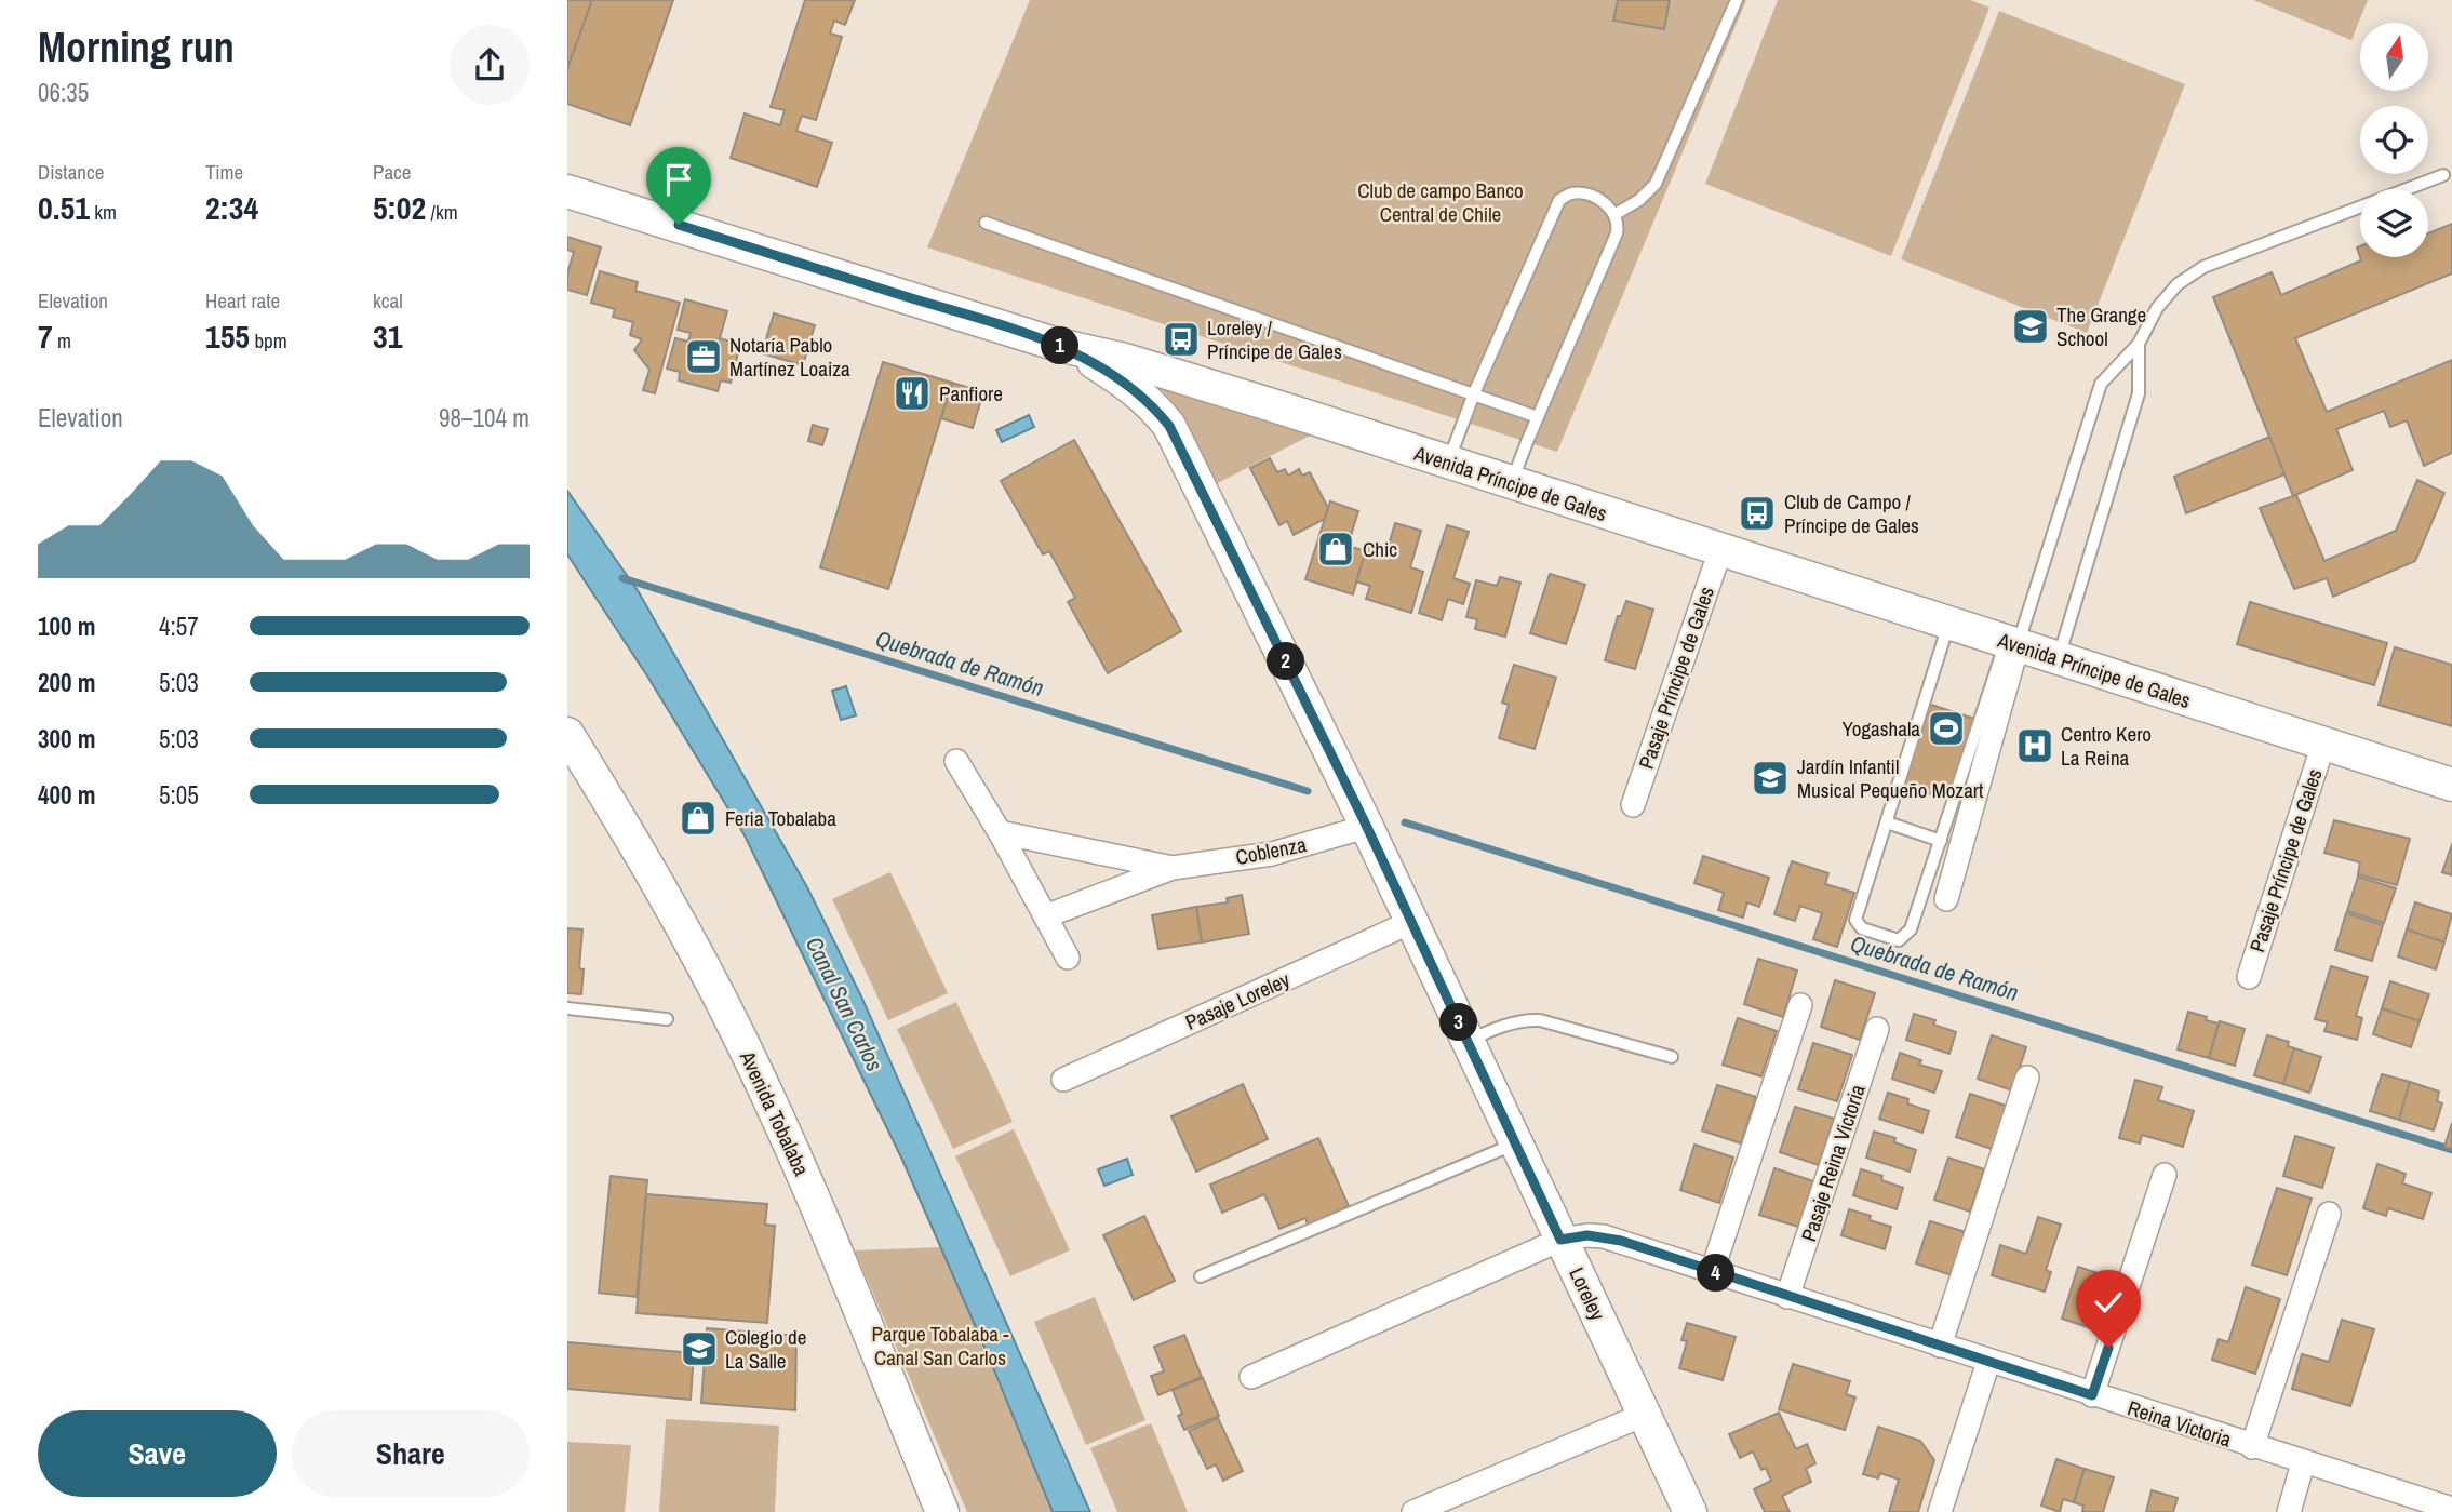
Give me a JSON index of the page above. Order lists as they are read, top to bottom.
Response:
{
  "streets": {
    "main road": ["Avenida Príncipe de Gales", "Avenida Tobalaba", "Loreley"],
    "street": [
      "Pasaje Príncipe de Gales",
      "Coblenza",
      "Pasaje Loreley",
      "Pasaje Reina Victoria",
      "Reina Victoria"
    ]
  },
  "crossings": [
    ["Avenida Príncipe de Gales", "Pasaje Príncipe de Gales"],
    ["Avenida Príncipe de Gales", "Loreley"],
    ["Coblenza", "Loreley"],
    ["Pasaje Loreley", "Loreley"],
    ["Pasaje Reina Victoria", "Reina Victoria"],
    ["Loreley", "Reina Victoria"]
  ],
  "water": ["Quebrada de Ramón", "Canal San Carlos"],
  "parks": ["Club de campo Banco Central de Chile", "Parque Tobalaba - Canal San Carlos"],
  "places": {
    "school or university": ["The Grange School", "Jardín Infantil Musical Pequeño Mozart", "Colegio de La Salle"],
    "bus stop": ["Loreley / Príncipe de Gales", "Club de Campo / Príncipe de Gales"],
    "office": ["Notaría Pablo Martínez Loaiza"],
    "restaurant": ["Panfiore"],
    "shop": ["Chic", "Feria Tobalaba"],
    "sports": ["Yogashala"],
    "hospital": ["Centro Kero La Reina"]
  },
  "north": "top",
  "page": {
    "heading": ["Morning run", "06:35"],
    "stats": [
      ["Distance", "0.51 km"],
      ["Time", "2:34"],
      ["Pace", "5:02 /km"],
      ["Elevation", "7 m"],
      ["Heart rate", "155 bpm"],
      ["kcal", "31"]
    ],
    "pins": [
      "1",
      "2",
      "3",
      "4"
    ],
    "chart": ["Elevation", "98–104 m"],
    "list": [
      {
        "name": "100 m",
        "note": "4:57"
      },
      {
        "name": "200 m",
        "note": "5:03"
      },
      {
        "name": "300 m",
        "note": "5:03"
      },
      {
        "name": "400 m",
        "note": "5:05"
      }
    ],
    "buttons": ["Save", "Share"]
  }
}
